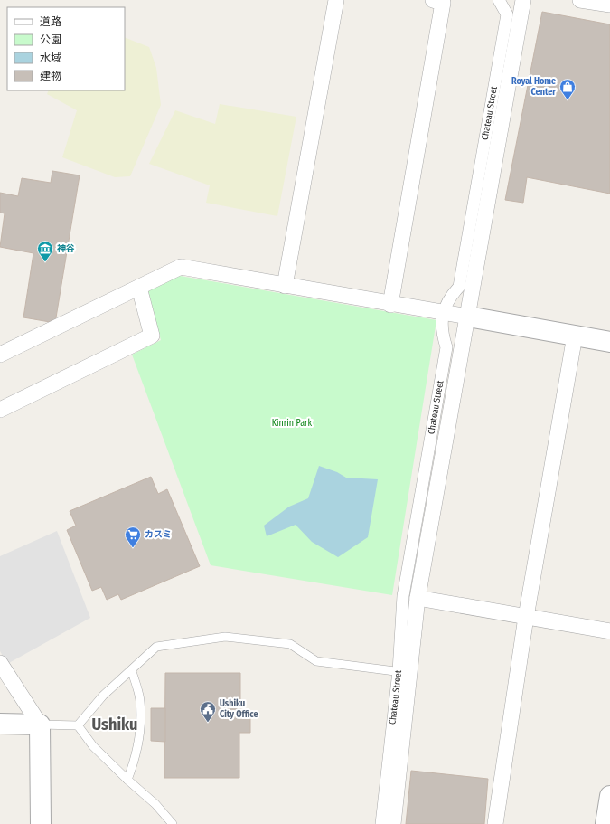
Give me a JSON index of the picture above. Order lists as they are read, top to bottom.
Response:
{
  "streets": {
    "street": ["Chateau Street"]
  },
  "districts": ["Ushiku"],
  "parks": ["Kinrin Park"],
  "places": {
    "shop": ["Royal Home Center"],
    "museum": ["神谷"],
    "supermarket": ["カスミ"],
    "public building": ["Ushiku City Office"]
  },
  "legend": [
    "道路",
    "公園",
    "水域",
    "建物"
  ]
}
